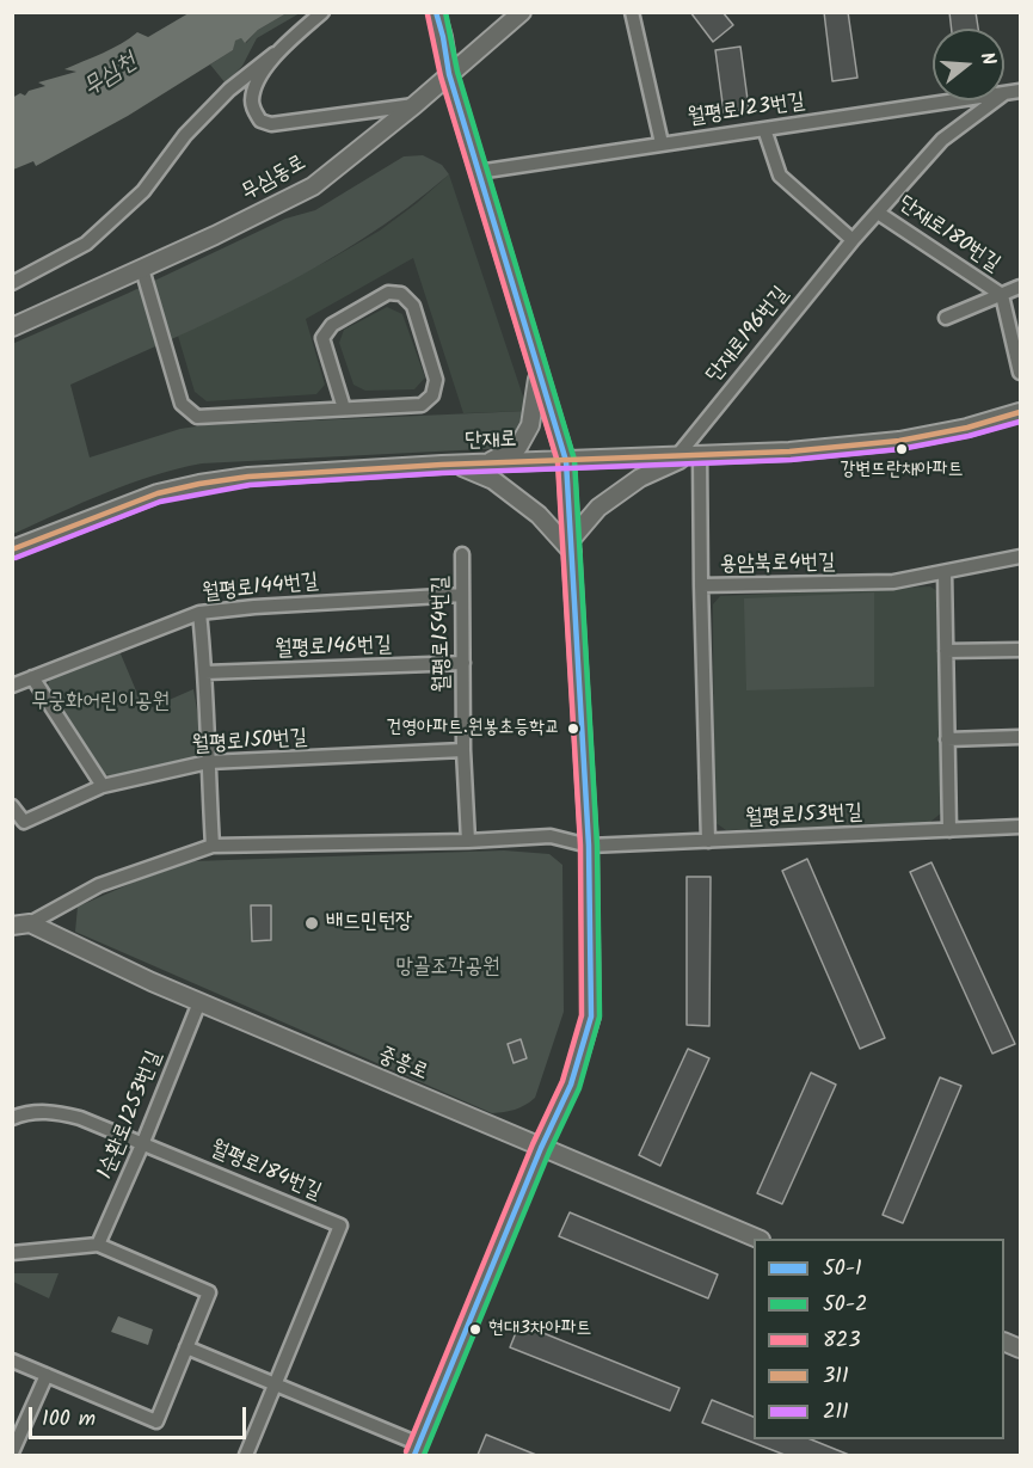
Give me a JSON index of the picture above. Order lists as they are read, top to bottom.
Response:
{
  "streets": {
    "street": [
      "월평로123번길",
      "무심동로",
      "단재로180번길",
      "단재로196번길",
      "단재로",
      "용암북로4번길",
      "월평로144번길",
      "월평로154번길",
      "월평로146번길",
      "월평로150번길",
      "월평로153번길",
      "중흥로",
      "1순환로1253번길",
      "월평로184번길"
    ]
  },
  "crossings": [
    ["월평로123번길", "단재로196번길"],
    ["단재로180번길", "단재로196번길"],
    ["단재로196번길", "단재로"],
    ["용암북로4번길", "월평로153번길"],
    ["월평로144번길", "월평로154번길"],
    ["월평로154번길", "월평로146번길"],
    ["월평로154번길", "월평로150번길"],
    ["월평로154번길", "월평로153번길"],
    ["월평로153번길", "중흥로"],
    ["중흥로", "1순환로1253번길"],
    ["1순환로1253번길", "월평로184번길"]
  ],
  "water": ["무심천"],
  "parks": ["무궁화어린이공원", "망골조각공원"],
  "places": [
    "강변뜨란채아파트",
    "건영아파트.원봉초등학교",
    "배드민턴장",
    "현대3차아파트"
  ],
  "lines": [
    "transit line 50-1",
    "transit line 50-2",
    "transit line 823",
    "transit line 311",
    "transit line 211"
  ],
  "legend": [
    "50-1",
    "50-2",
    "823",
    "311",
    "211"
  ],
  "scale_bar": "100 m",
  "north": "right"
}
